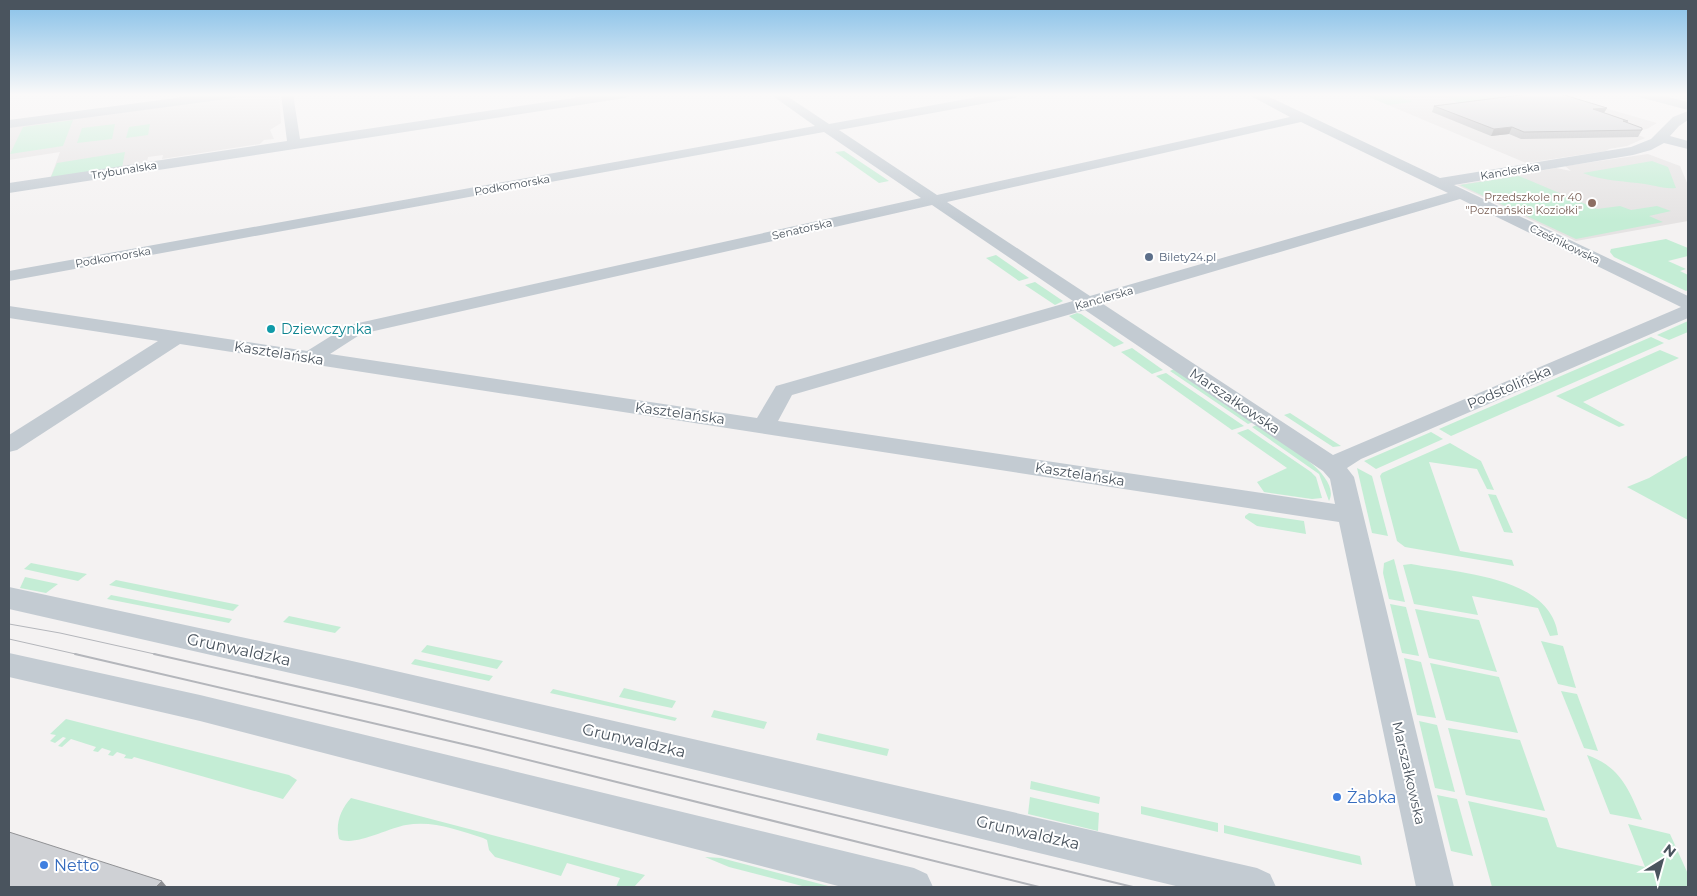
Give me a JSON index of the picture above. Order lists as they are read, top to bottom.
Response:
{
  "streets": {
    "street": [
      "Trybunalska",
      "Kanclerska",
      "Podkomorska",
      "Senatorska",
      "Cześnikowska",
      "Kasztelańska",
      "Podstolińska",
      "Marszałkowska",
      "Grunwaldzka"
    ]
  },
  "crossings": [
    ["Kanclerska", "Cześnikowska"],
    ["Kanclerska", "Kasztelańska"],
    ["Kanclerska", "Marszałkowska"],
    ["Senatorska", "Kasztelańska"],
    ["Senatorska", "Marszałkowska"],
    ["Kasztelańska", "Marszałkowska"],
    ["Podstolińska", "Marszałkowska"]
  ],
  "places": [
    "Przedszkole nr 40 \"Poznańskie Koziołki\"",
    "Bilety24.pl",
    "Dziewczynka",
    "Żabka",
    "Netto"
  ],
  "north": "top right"
}
